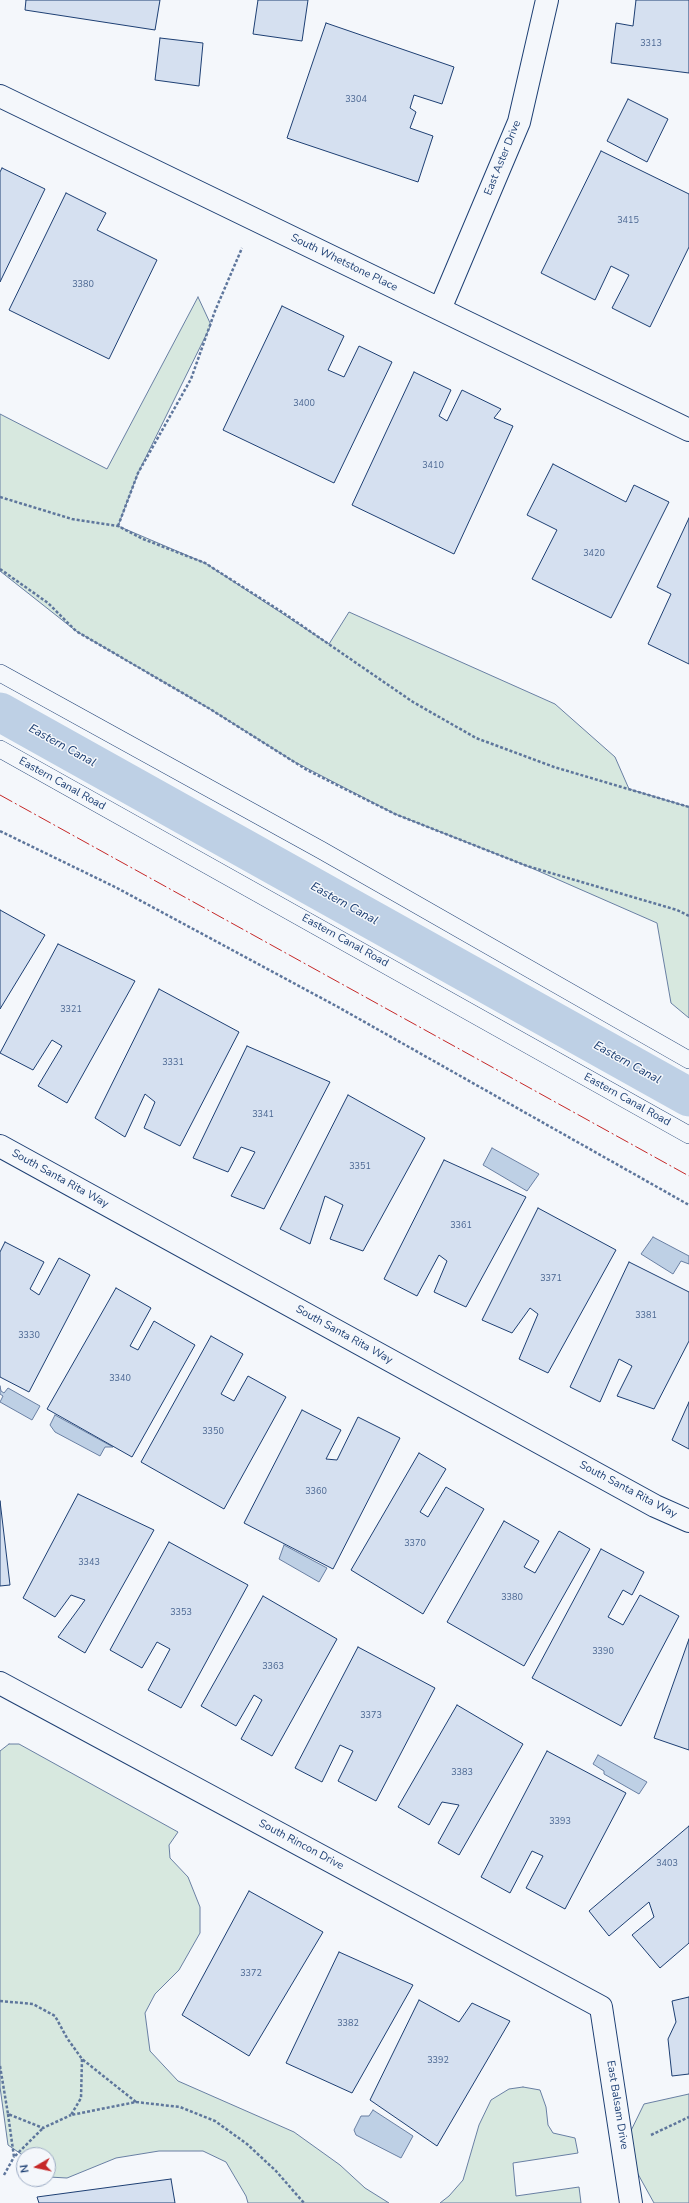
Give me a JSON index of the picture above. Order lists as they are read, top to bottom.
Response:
{
  "streets": {
    "street": [
      "East Aster Drive",
      "South Whetstone Place",
      "South Santa Rita Way",
      "South Rincon Drive",
      "East Balsam Drive"
    ],
    "lane": ["Eastern Canal Road"]
  },
  "crossings": [
    ["East Aster Drive", "South Whetstone Place"],
    ["South Rincon Drive", "East Balsam Drive"]
  ],
  "water": ["Eastern Canal"],
  "house_numbers": [
    "3313",
    "3304",
    "3415",
    "3380",
    "3400",
    "3410",
    "3420",
    "3321",
    "3331",
    "3341",
    "3351",
    "3361",
    "3371",
    "3381",
    "3330",
    "3340",
    "3350",
    "3360",
    "3370",
    "3343",
    "3380",
    "3353",
    "3390",
    "3363",
    "3373",
    "3383",
    "3393",
    "3403",
    "3372",
    "3382",
    "3392"
  ],
  "north": "left"
}
